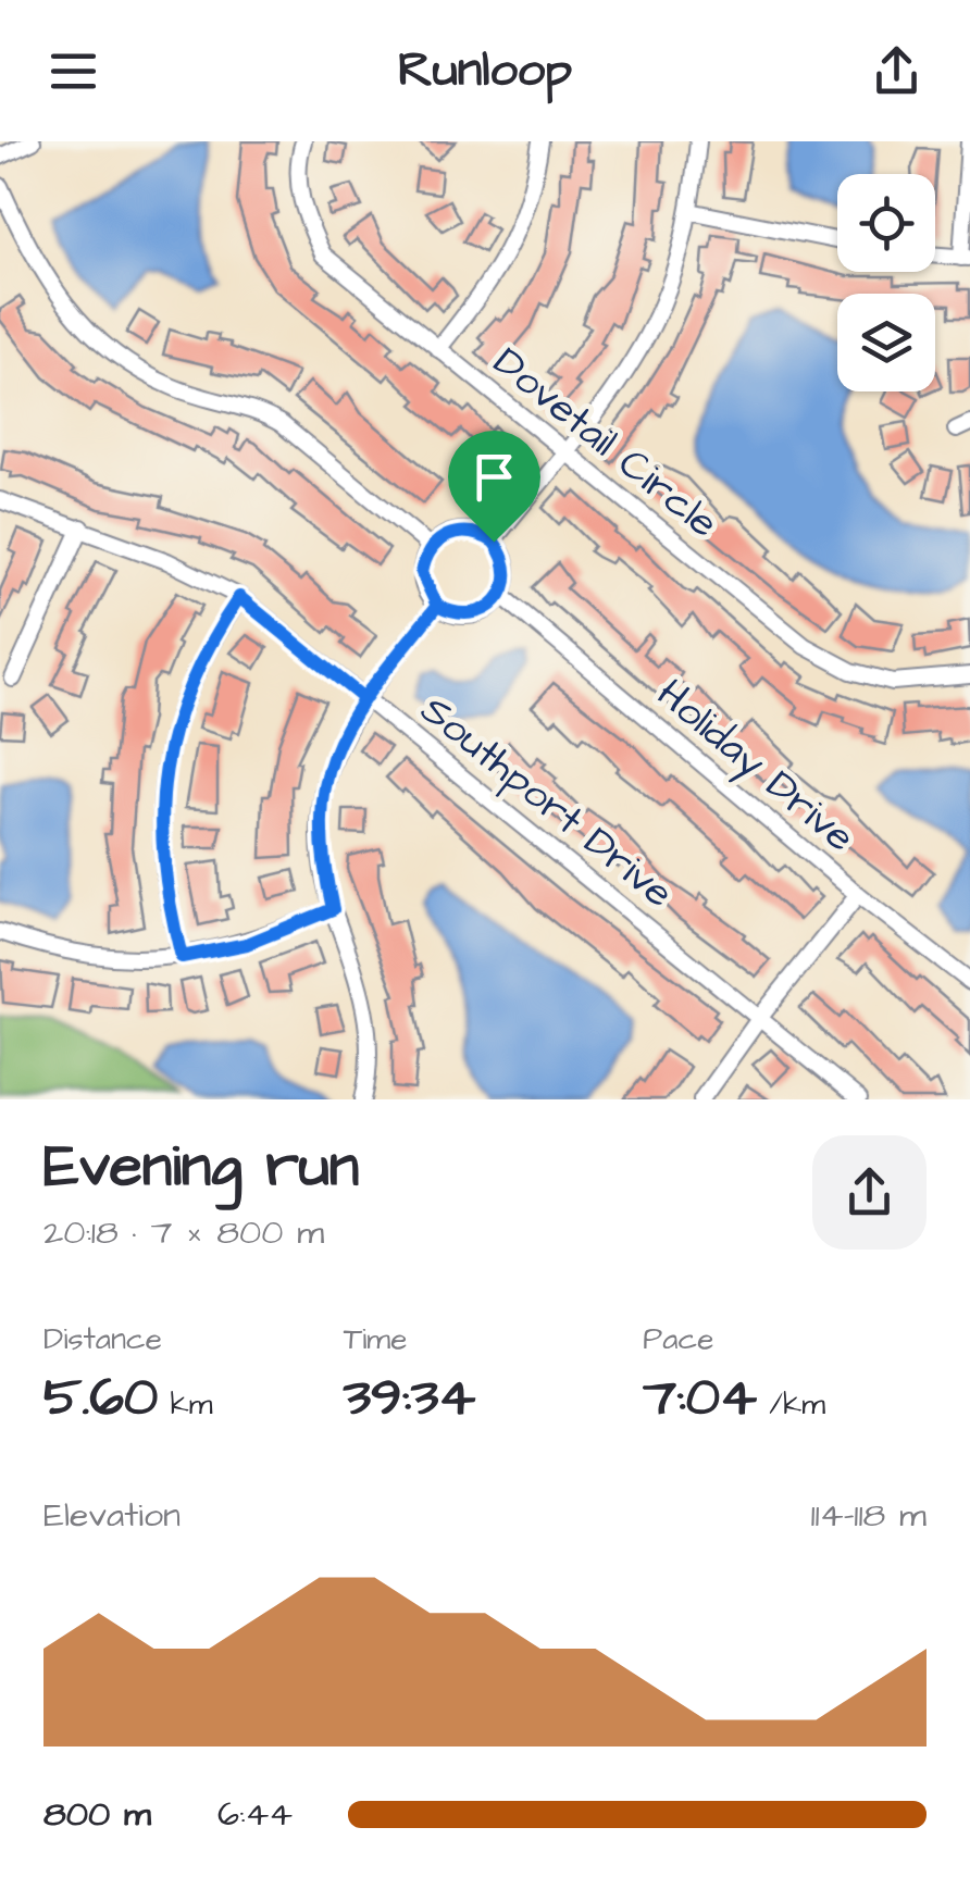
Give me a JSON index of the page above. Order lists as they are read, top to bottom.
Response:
{
  "streets": {
    "street": ["Dovetail Circle", "Holiday Drive", "Southport Drive"]
  },
  "page": {
    "header": "Runloop",
    "heading": ["Evening run", "20:18 · 7 × 800 m"],
    "stats": [
      ["Distance", "5.60 km"],
      ["Time", "39:34"],
      ["Pace", "7:04 /km"]
    ],
    "chart": ["Elevation", "114–118 m"],
    "list": [
      {
        "name": "800 m",
        "note": "6:44"
      }
    ]
  }
}
